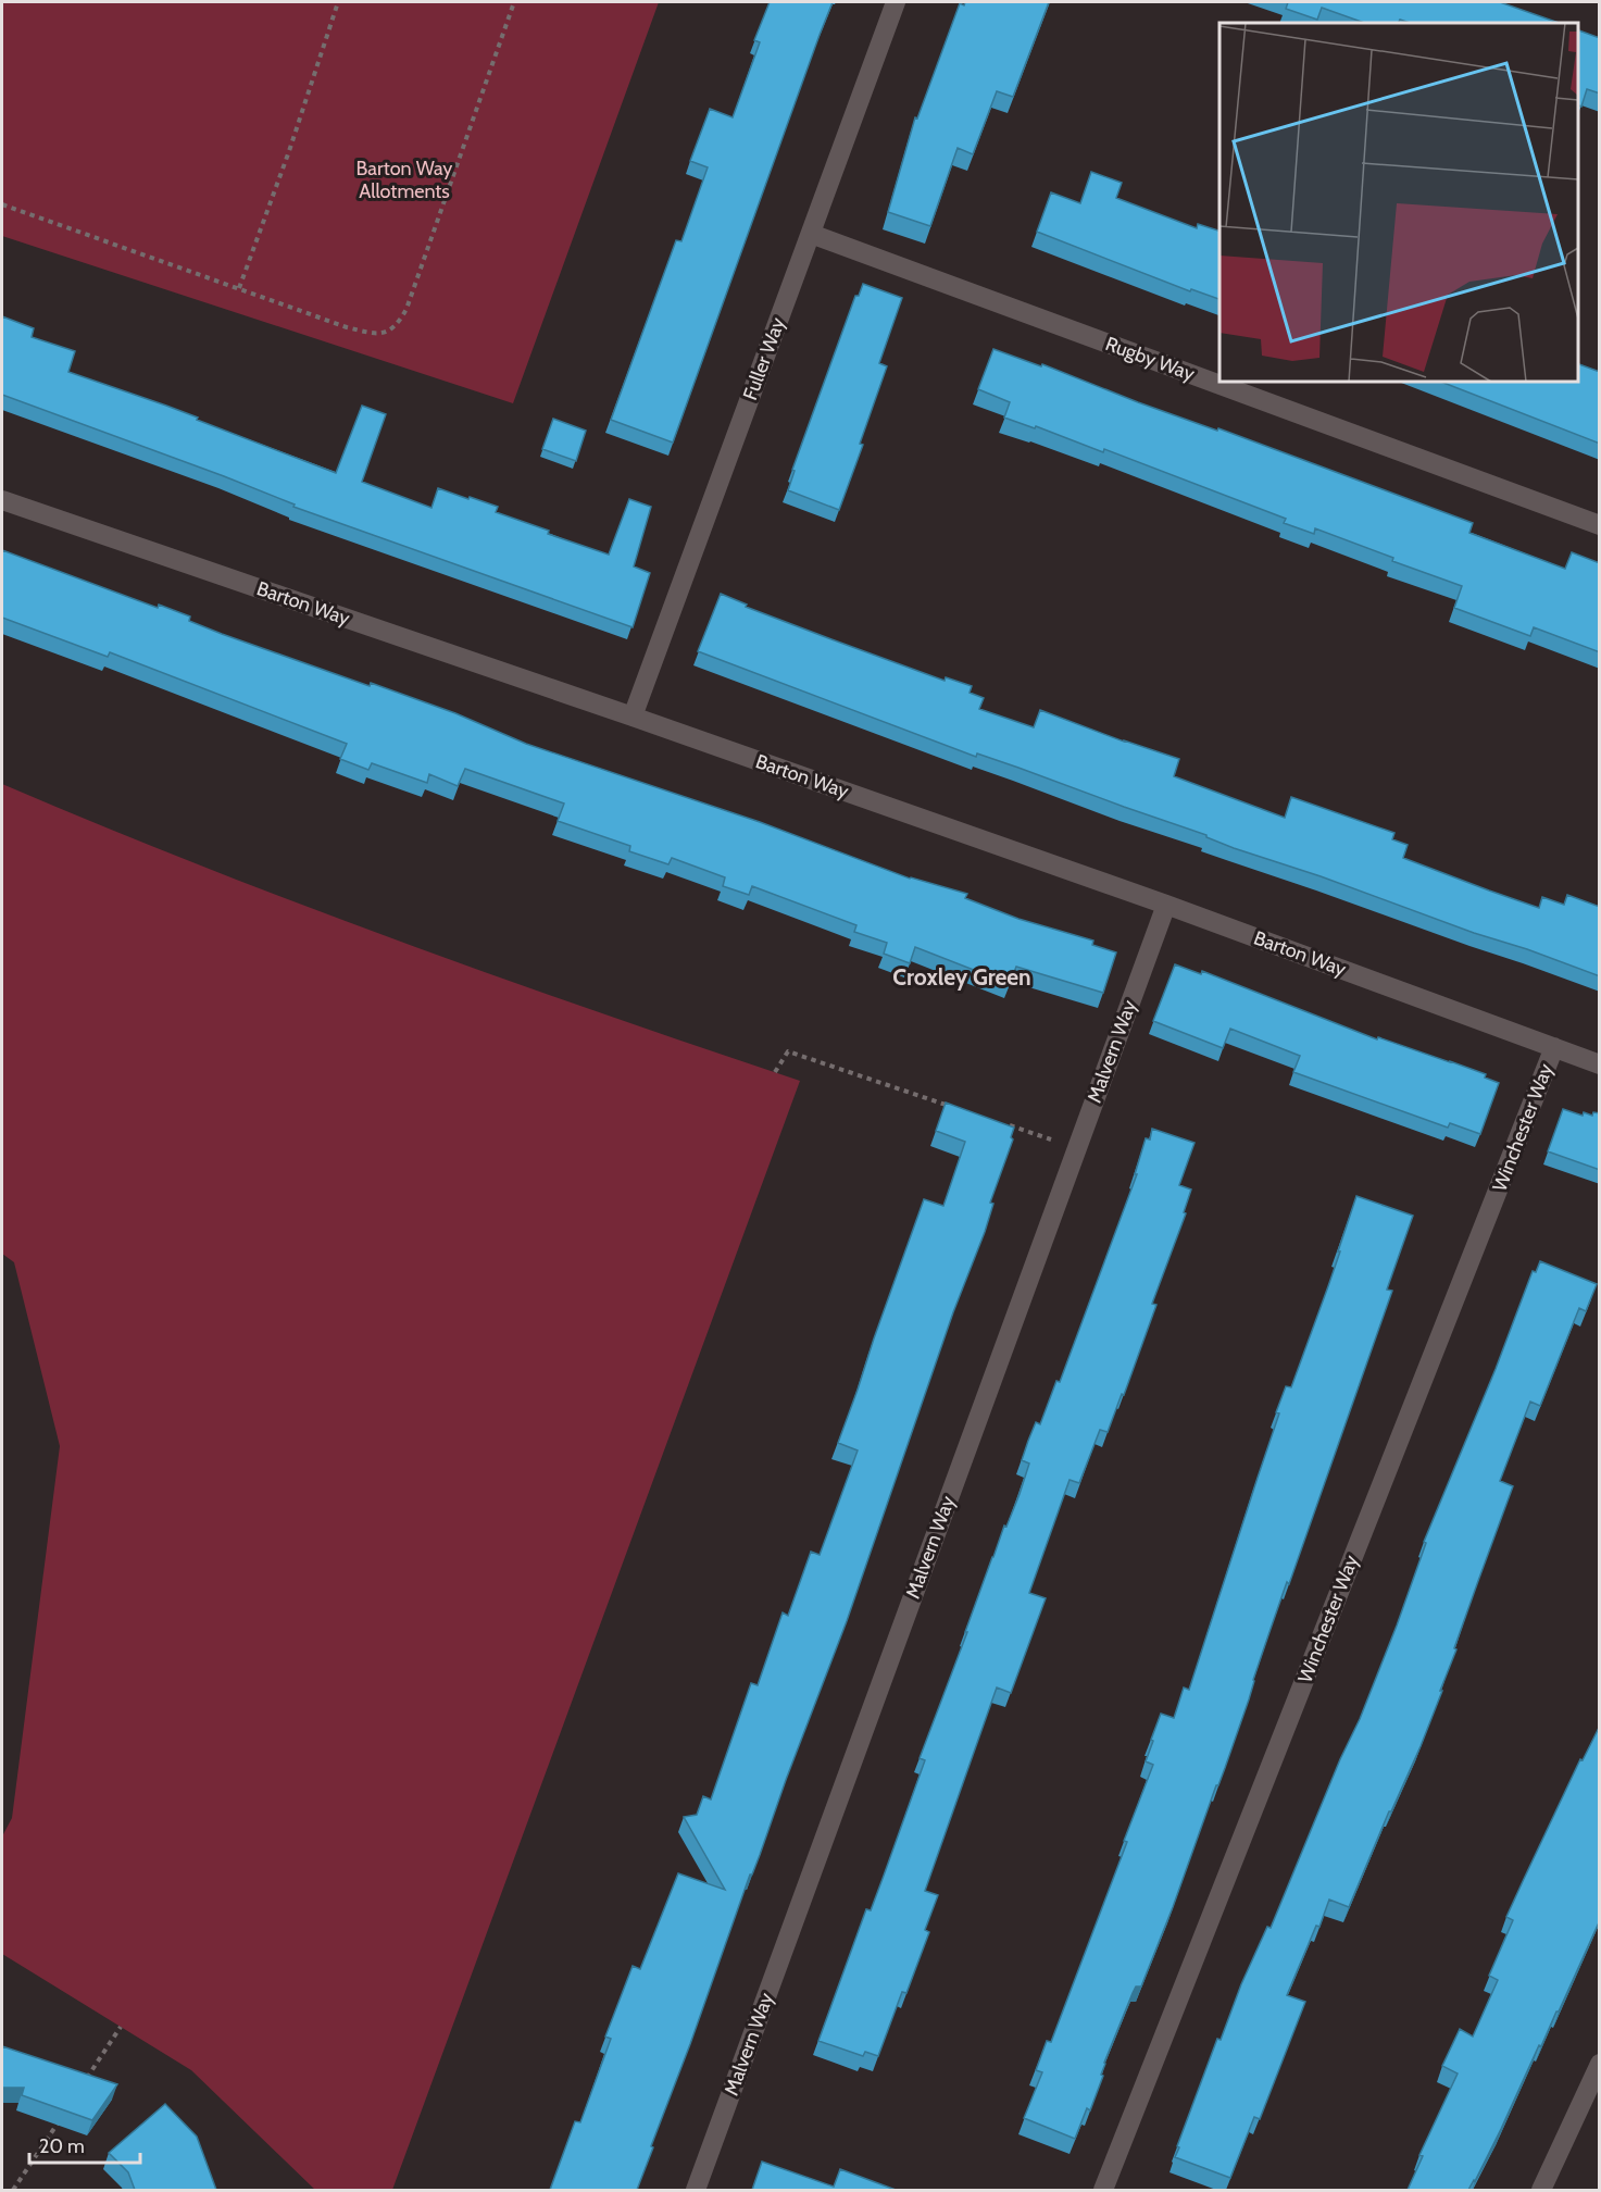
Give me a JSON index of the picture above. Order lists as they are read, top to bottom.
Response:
{
  "streets": {
    "street": [
      "Fuller Way",
      "Rugby Way",
      "Barton Way",
      "Malvern Way",
      "Winchester Way"
    ]
  },
  "crossings": [
    ["Fuller Way", "Rugby Way"],
    ["Fuller Way", "Barton Way"],
    ["Barton Way", "Malvern Way"],
    ["Barton Way", "Winchester Way"]
  ],
  "districts": ["Croxley Green"],
  "parks": ["Barton Way Allotments"],
  "scale_bar": "20 m"
}
